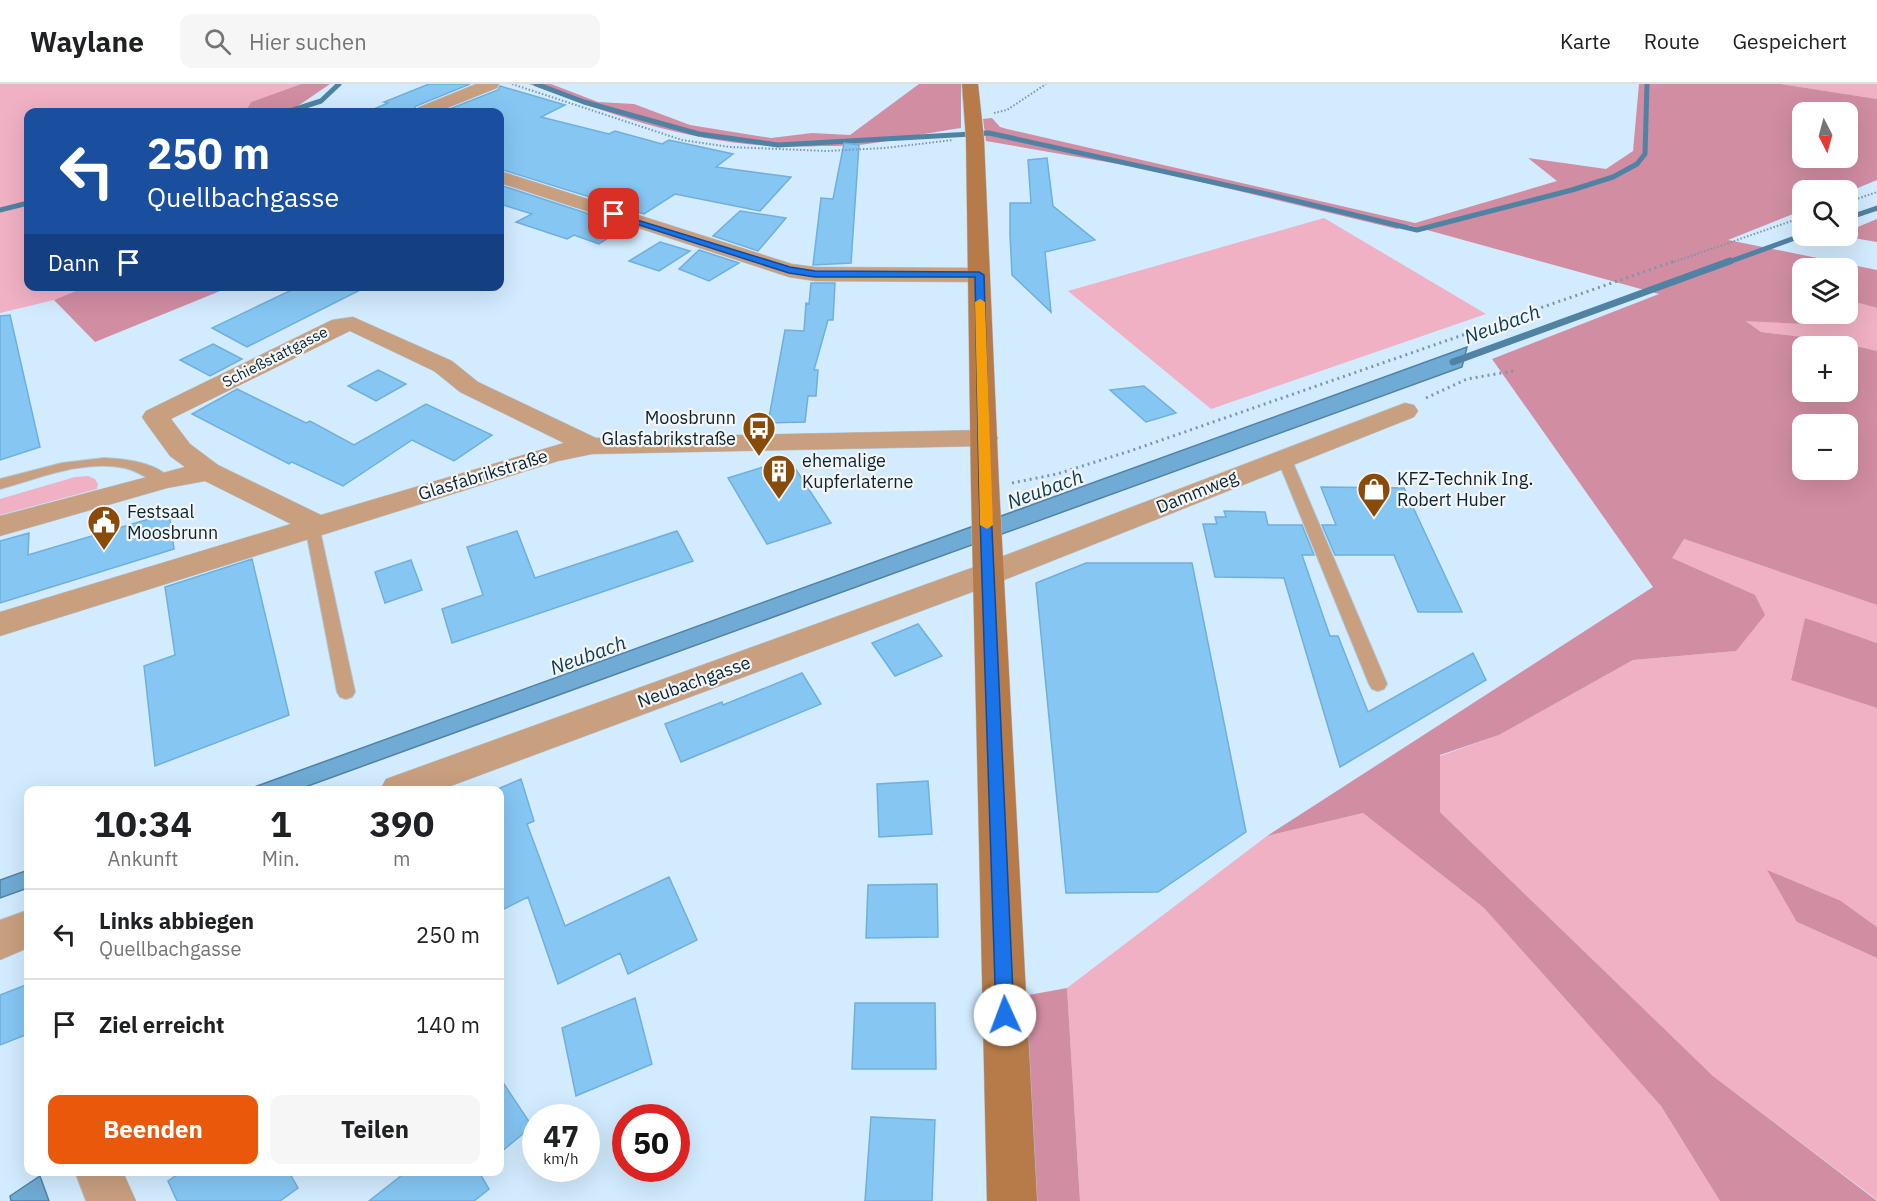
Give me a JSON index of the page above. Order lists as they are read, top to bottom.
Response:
{
  "streets": {
    "street": [
      "Schießstattgasse",
      "Glasfabrikstraße",
      "Dammweg",
      "Neubachgasse"
    ]
  },
  "crossings": [
    ["Schießstattgasse", "Glasfabrikstraße"],
    ["Dammweg", "Neubachgasse"]
  ],
  "water": ["Neubach"],
  "places": {
    "bus stop": ["Moosbrunn Glasfabrikstraße"],
    "building": ["ehemalige Kupferlaterne"],
    "shop": ["KFZ-Technik Ing. Robert Huber"],
    "public building": ["Festsaal Moosbrunn"]
  },
  "north": "bottom",
  "page": {
    "header": "Waylane",
    "search": "Hier suchen",
    "nav": ["Karte", "Route", "Gespeichert"],
    "map_buttons": ["+", "−"],
    "turn": ["250 m", "Quellbachgasse"],
    "then": "Dann",
    "eta": [
      "10:34",
      "Ankunft",
      "1",
      "Min.",
      "390",
      "m"
    ],
    "list": [
      {
        "name": "Links abbiegen",
        "note": "Quellbachgasse",
        "value": "250 m"
      },
      {
        "name": "Ziel erreicht",
        "value": "140 m"
      }
    ],
    "buttons": ["Beenden", "Teilen"],
    "speed": "47 km/h",
    "limit": "50"
  }
}
